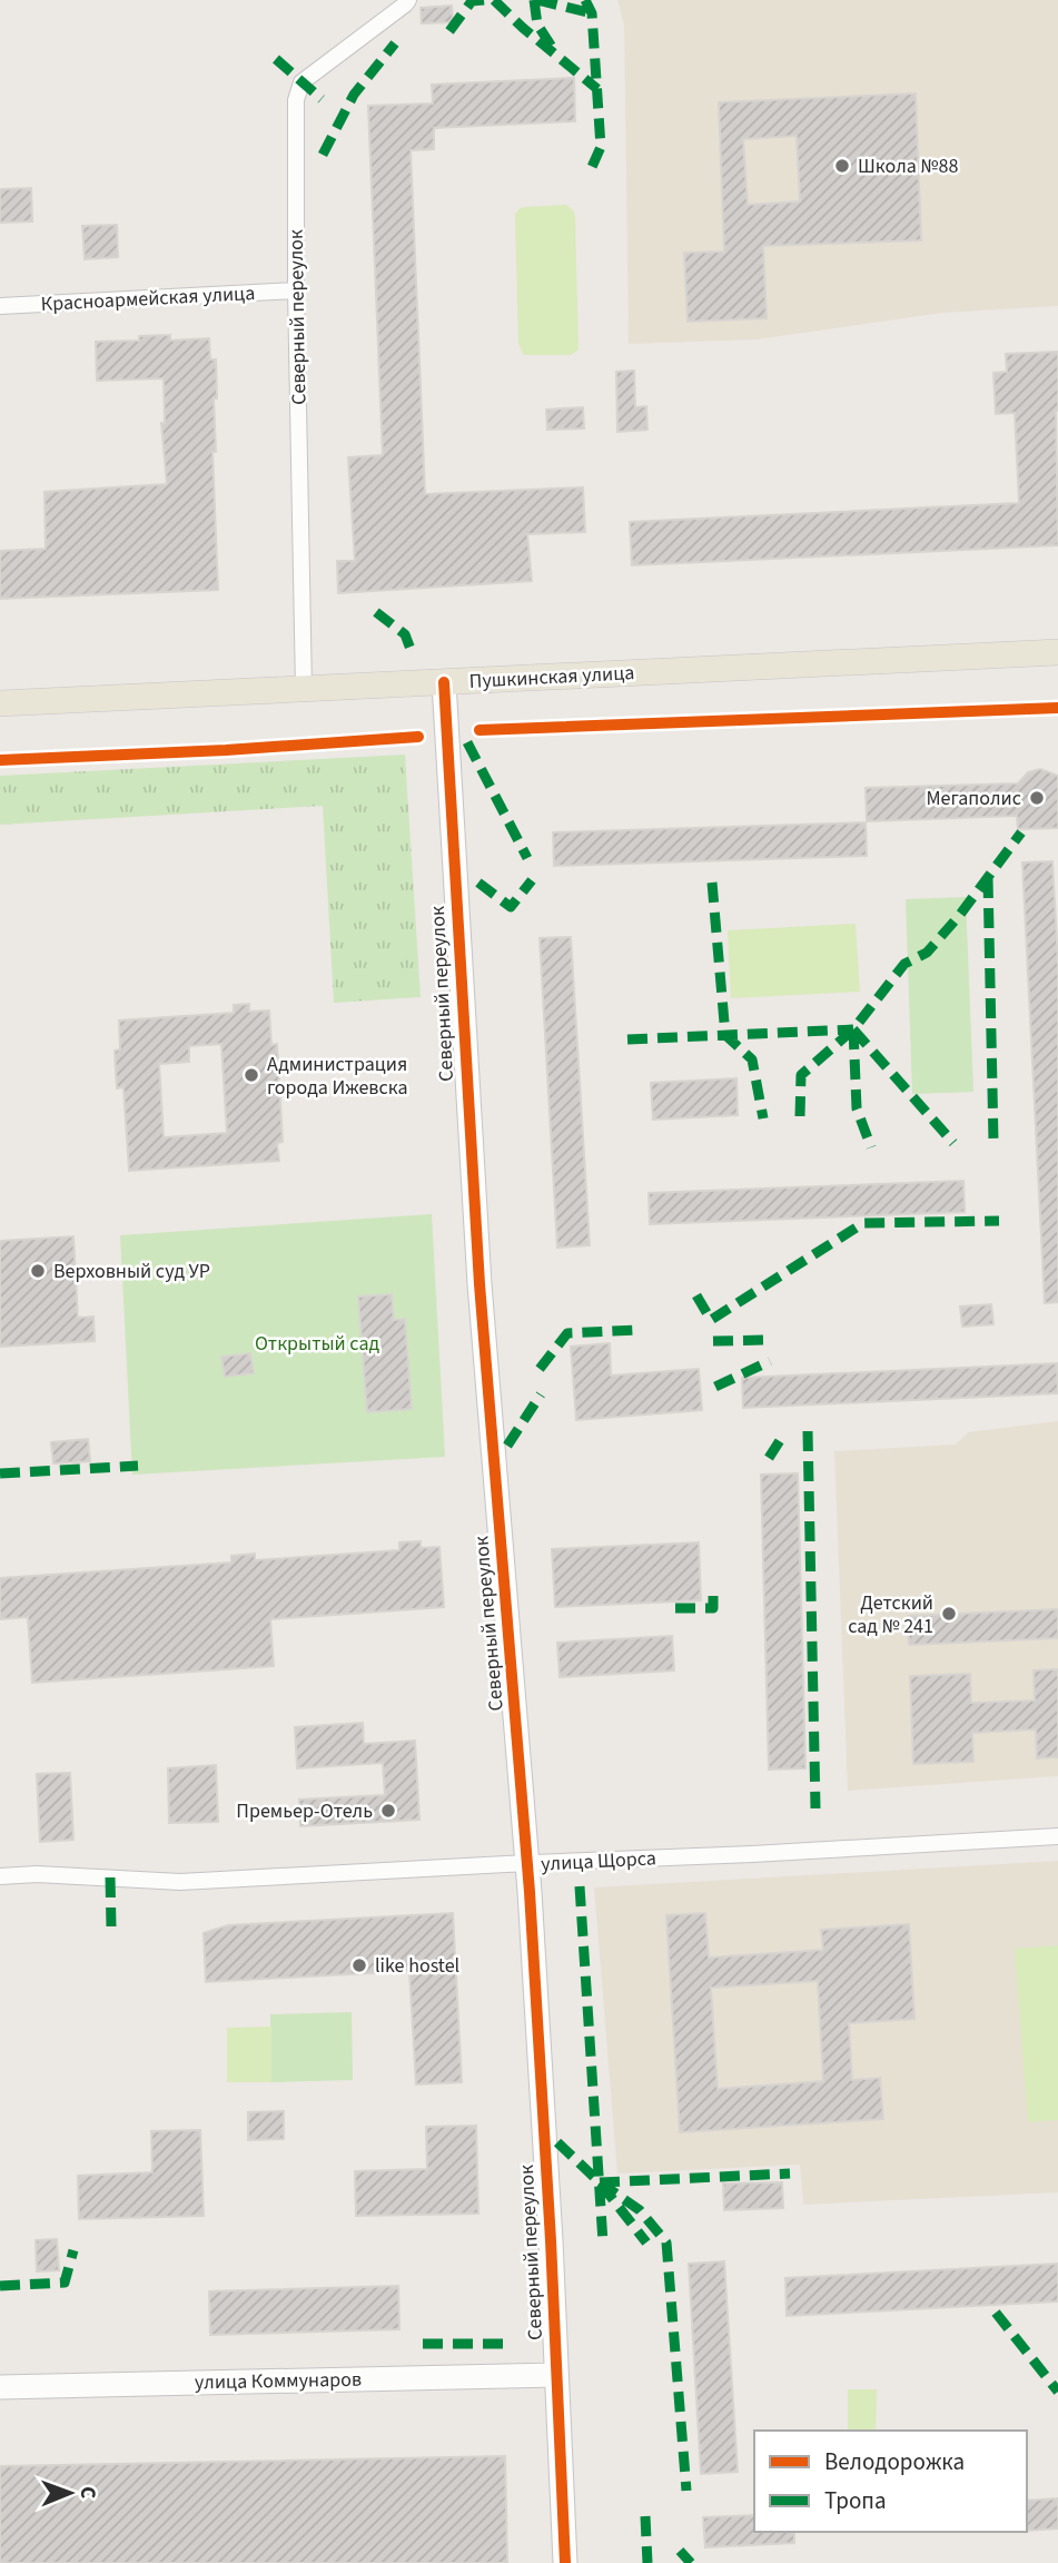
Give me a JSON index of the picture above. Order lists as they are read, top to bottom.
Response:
{
  "streets": {
    "main road": ["Пушкинская улица"],
    "street": [
      "Красноармейская улица",
      "Северный переулок",
      "улица Щорса",
      "улица Коммунаров"
    ]
  },
  "crossings": [
    ["Красноармейская улица", "Северный переулок"],
    ["Северный переулок", "Пушкинская улица"],
    ["Северный переулок", "улица Щорса"],
    ["Северный переулок", "улица Коммунаров"]
  ],
  "parks": ["Открытый сад"],
  "places": [
    "Школа №88",
    "Мегаполис",
    "Администрация города Ижевска",
    "Верховный суд УР",
    "Детский сад № 241",
    "Премьер-Отель",
    "like hostel"
  ],
  "legend": ["Велодорожка", "Тропа"],
  "north": "right"
}
